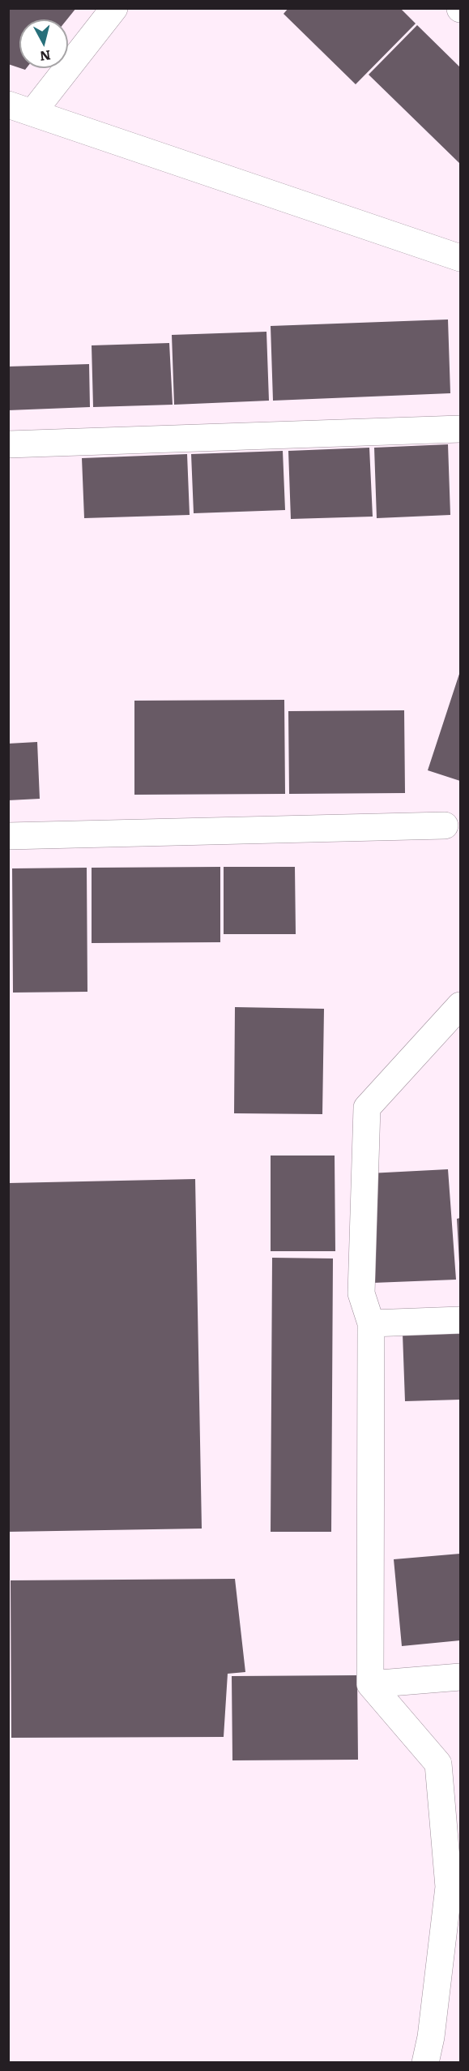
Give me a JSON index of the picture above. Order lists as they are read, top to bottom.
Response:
{
  "north": "bottom"
}
